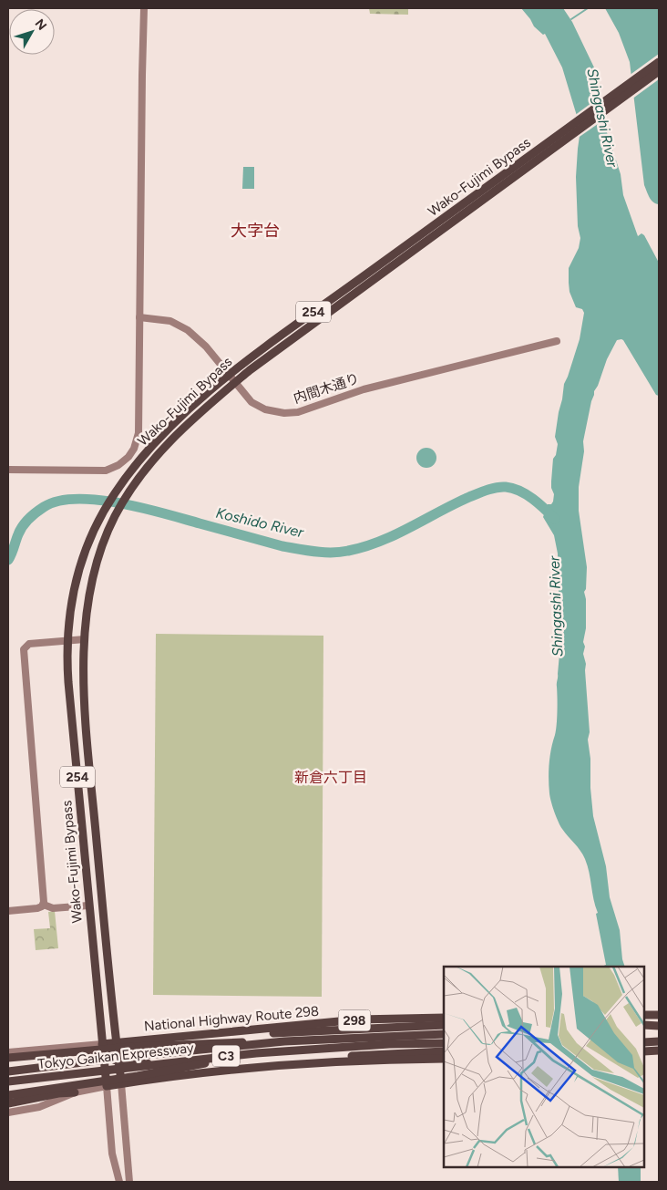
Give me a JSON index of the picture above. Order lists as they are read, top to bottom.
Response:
{
  "streets": {
    "highway": [
      "Wako-Fujimi Bypass",
      "254",
      "National Highway Route 298",
      "298",
      "Tokyo Gaikan Expressway",
      "C3"
    ],
    "street": ["内間木通り"]
  },
  "crossings": [
    ["Wako-Fujimi Bypass", "内間木通り"],
    ["Wako-Fujimi Bypass", "National Highway Route 298"]
  ],
  "districts": ["大字台", "新倉六丁目"],
  "water": ["Shingashi River", "Koshido River"],
  "north": "top right"
}
